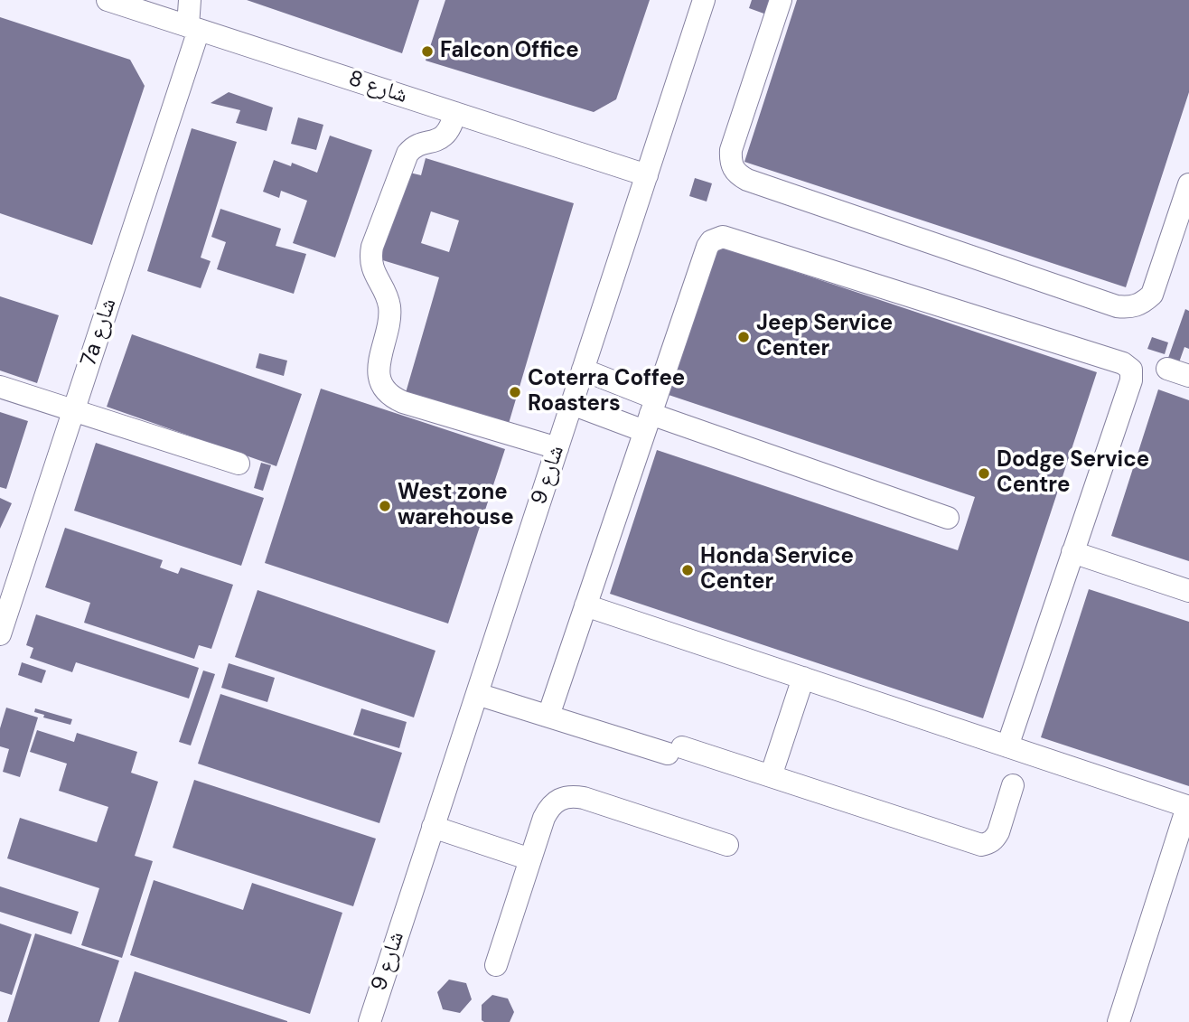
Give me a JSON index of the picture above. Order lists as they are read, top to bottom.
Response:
{
  "streets": {
    "street": ["شارع 8", "7a شارع", "شارع 9"]
  },
  "crossings": [
    ["شارع 8", "7a شارع"],
    ["شارع 8", "شارع 9"]
  ],
  "places": [
    "Falcon Office",
    "Jeep Service Center",
    "Coterra Coffee Roasters",
    "Dodge Service Centre",
    "West zone warehouse",
    "Honda Service Center"
  ]
}
